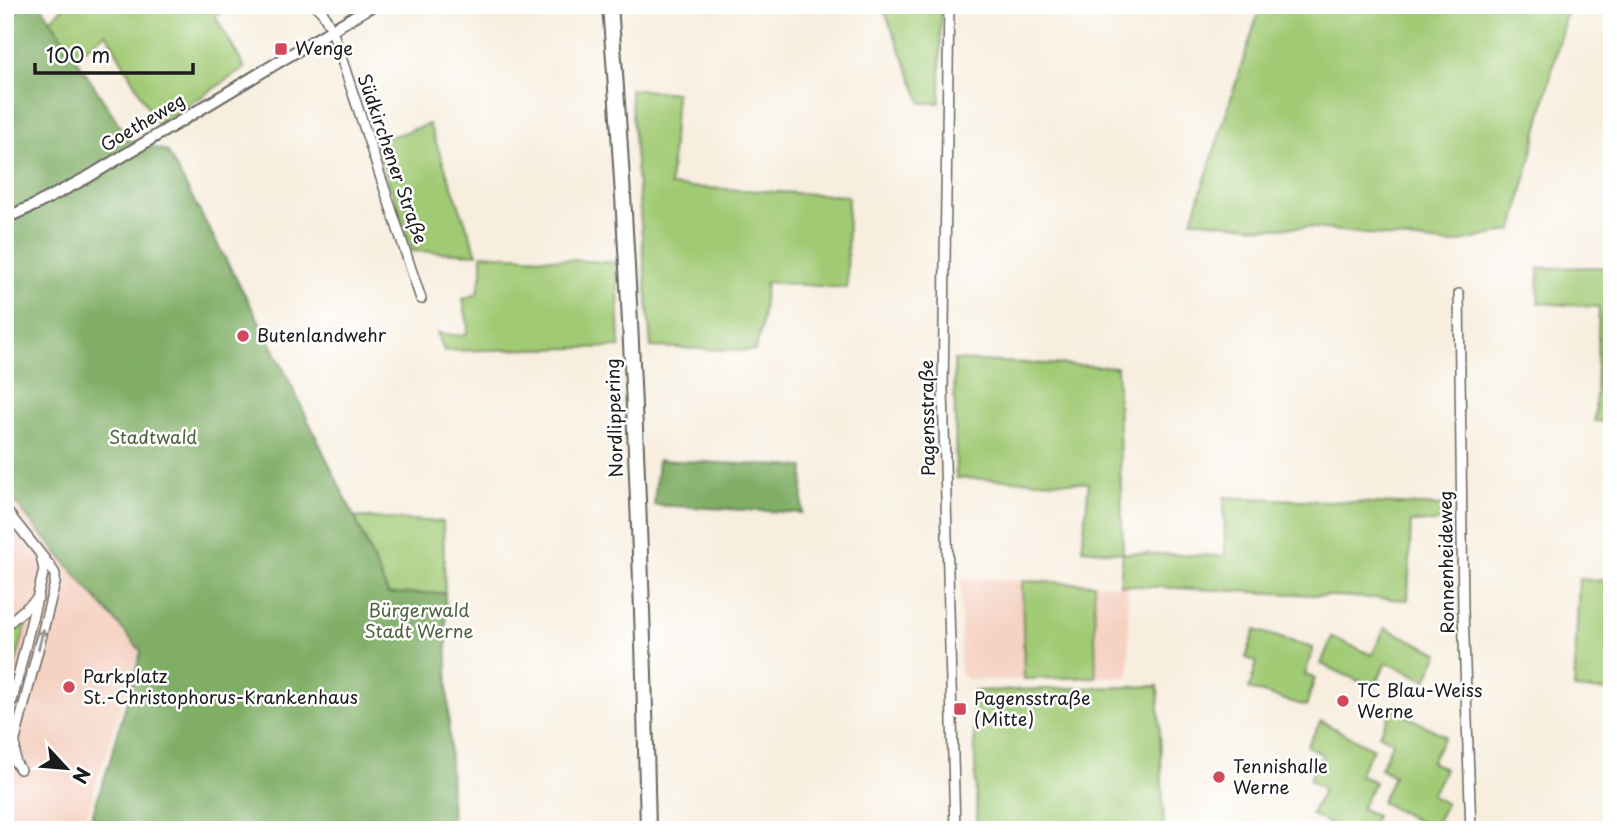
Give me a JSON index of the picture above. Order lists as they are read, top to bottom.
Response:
{
  "streets": {
    "main road": ["Nordlippering"],
    "street": [
      "Goetheweg",
      "Südkirchener Straße",
      "Pagensstraße",
      "Ronnenheideweg"
    ]
  },
  "crossings": [
    ["Goetheweg", "Südkirchener Straße"]
  ],
  "parks": ["Stadtwald", "Bürgerwald Stadt Werne"],
  "places": {
    "transit": ["Wenge", "Pagensstraße (Mitte)"],
    "other": [
      "Butenlandwehr",
      "Parkplatz St.-Christophorus-Krankenhaus",
      "TC Blau-Weiss Werne",
      "Tennishalle Werne"
    ]
  },
  "scale_bar": "100 m",
  "north": "bottom right"
}
